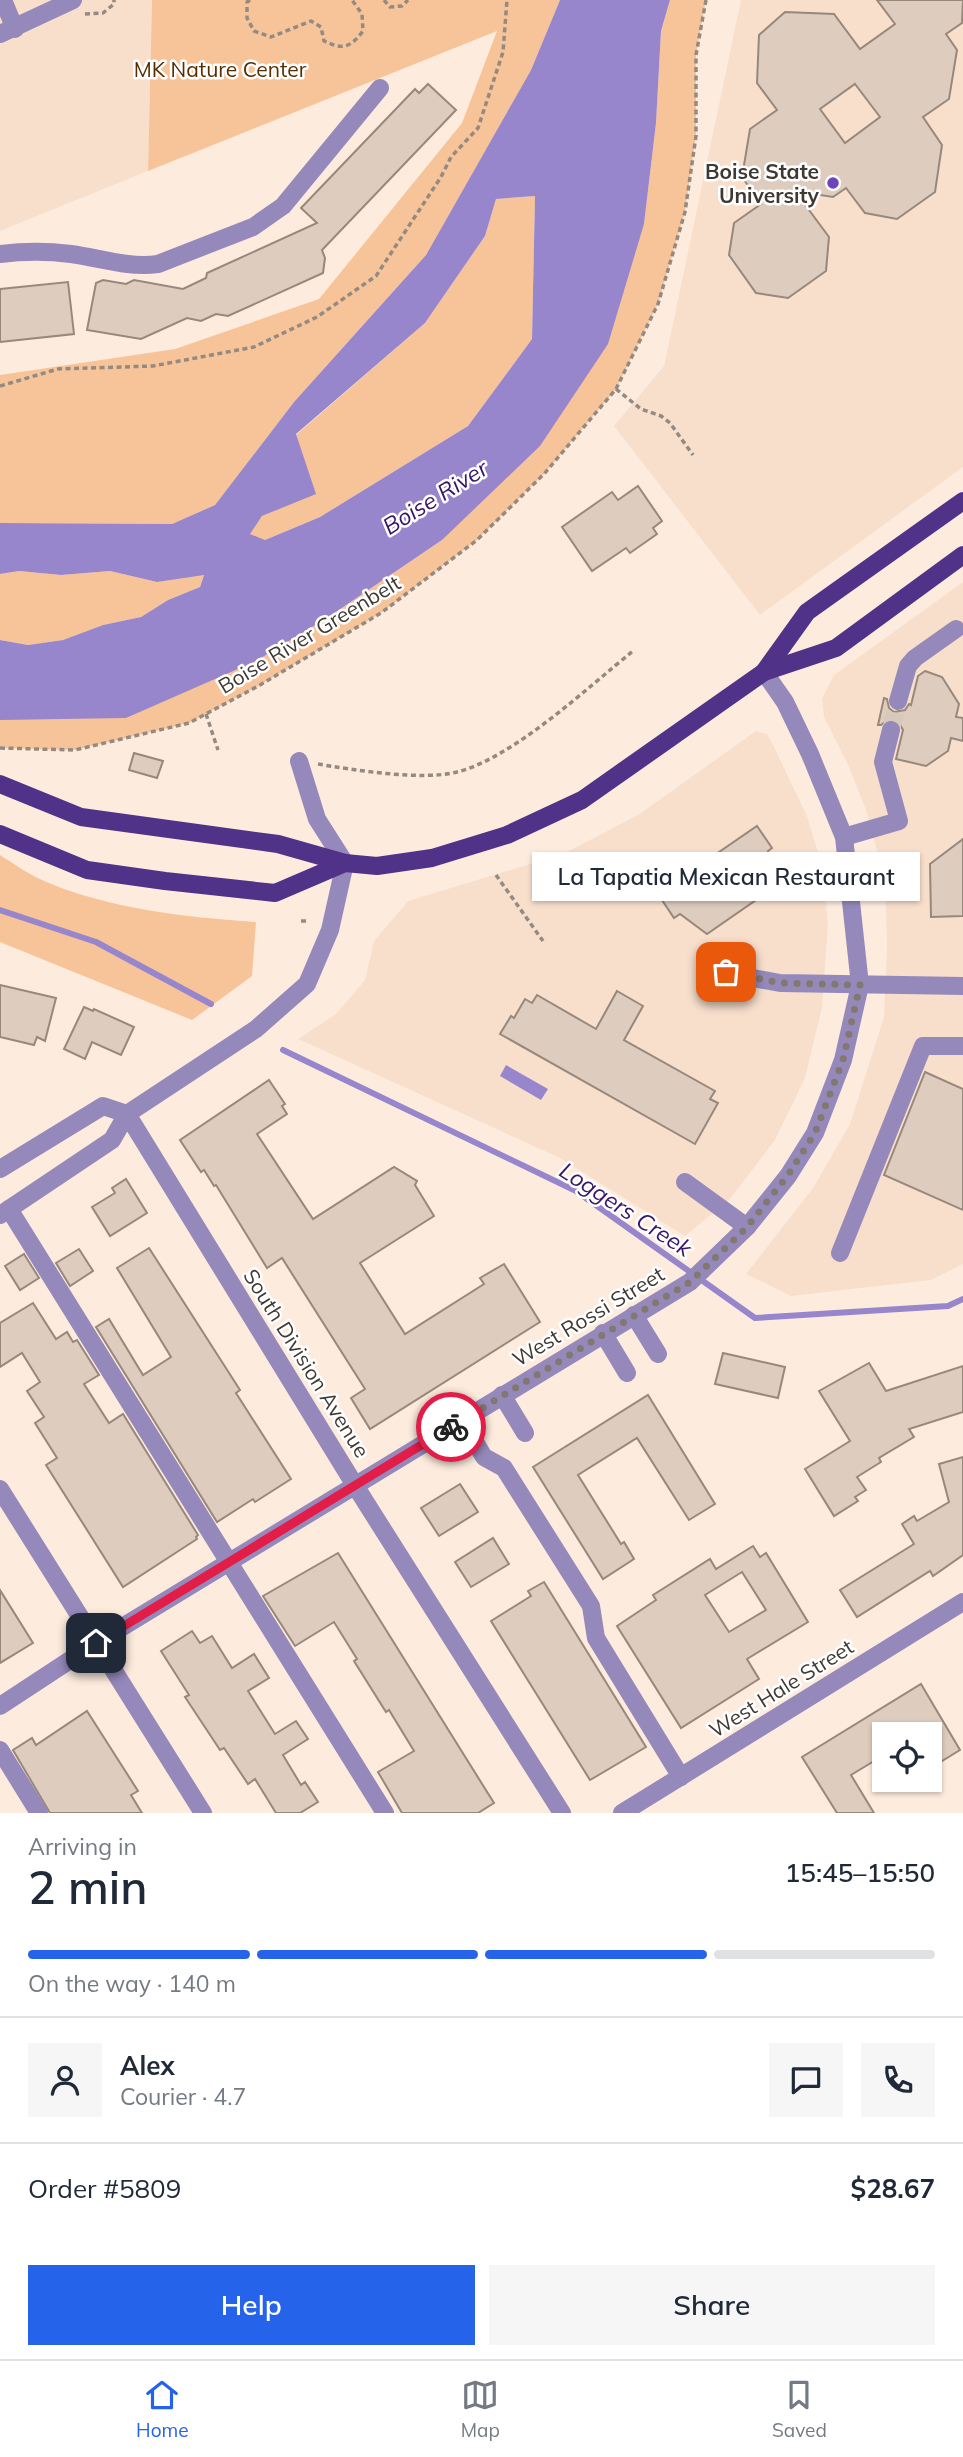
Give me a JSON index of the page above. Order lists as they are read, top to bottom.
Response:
{
  "streets": {
    "street": ["West Rossi Street", "South Division Avenue", "West Hale Street"],
    "path": ["Boise River Greenbelt"]
  },
  "crossings": [
    ["West Rossi Street", "South Division Avenue"]
  ],
  "water": ["Boise River", "Loggers Creek"],
  "parks": ["MK Nature Center"],
  "places": ["Boise State University", "La Tapatia Mexican Restaurant"],
  "page": {
    "bubble": "La Tapatia Mexican Restaurant",
    "heading": ["2 min", "Arriving in", "15:45–15:50"],
    "panel": [
      "Alex",
      "Courier · 4.7",
      "Order #5809",
      "$28.67"
    ],
    "bar": "On the way · 140 m",
    "buttons": ["Help", "Share"],
    "tabs": ["Home", "Map", "Saved"]
  }
}
